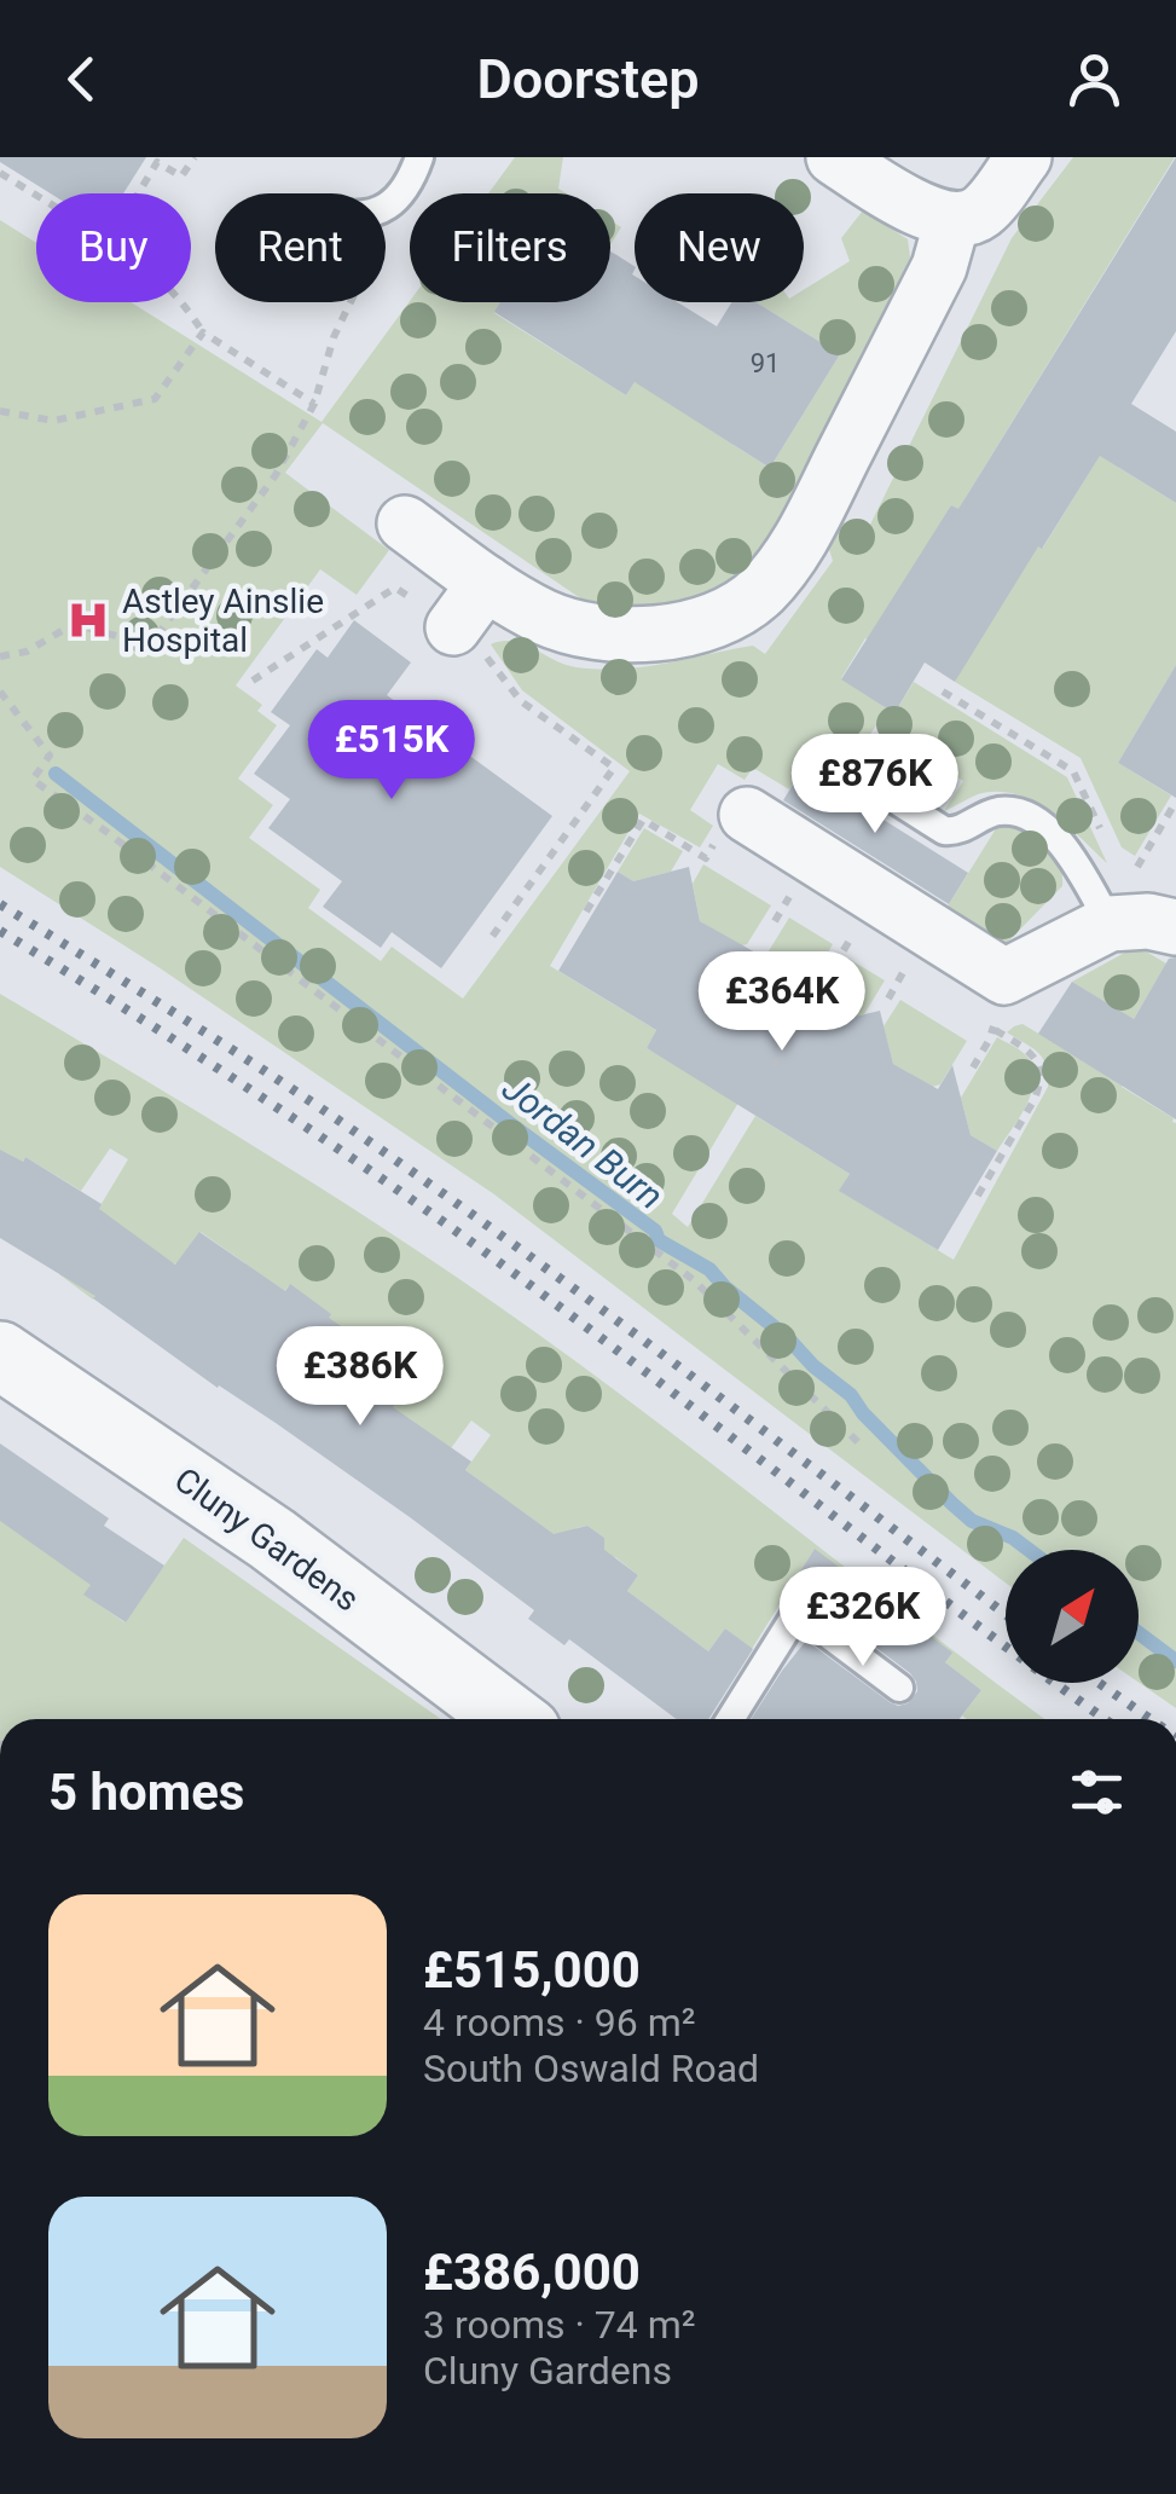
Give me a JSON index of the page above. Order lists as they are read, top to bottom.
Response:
{
  "streets": {
    "street": ["Cluny Gardens"]
  },
  "water": ["Jordan Burn"],
  "places": {
    "hospital": ["Astley Ainslie Hospital"]
  },
  "house_numbers": ["91"],
  "north": "top right",
  "page": {
    "header": "Doorstep",
    "chip": [
      "Buy",
      "Rent",
      "Filters",
      "New"
    ],
    "price": [
      "£515K",
      "£876K",
      "£364K",
      "£386K",
      "£326K"
    ],
    "heading": "5 homes",
    "list": [
      {
        "name": "£515,000",
        "note": "4 rooms · 96 m² · South Oswald Road"
      },
      {
        "name": "£386,000",
        "note": "3 rooms · 74 m² · Cluny Gardens"
      }
    ]
  }
}
